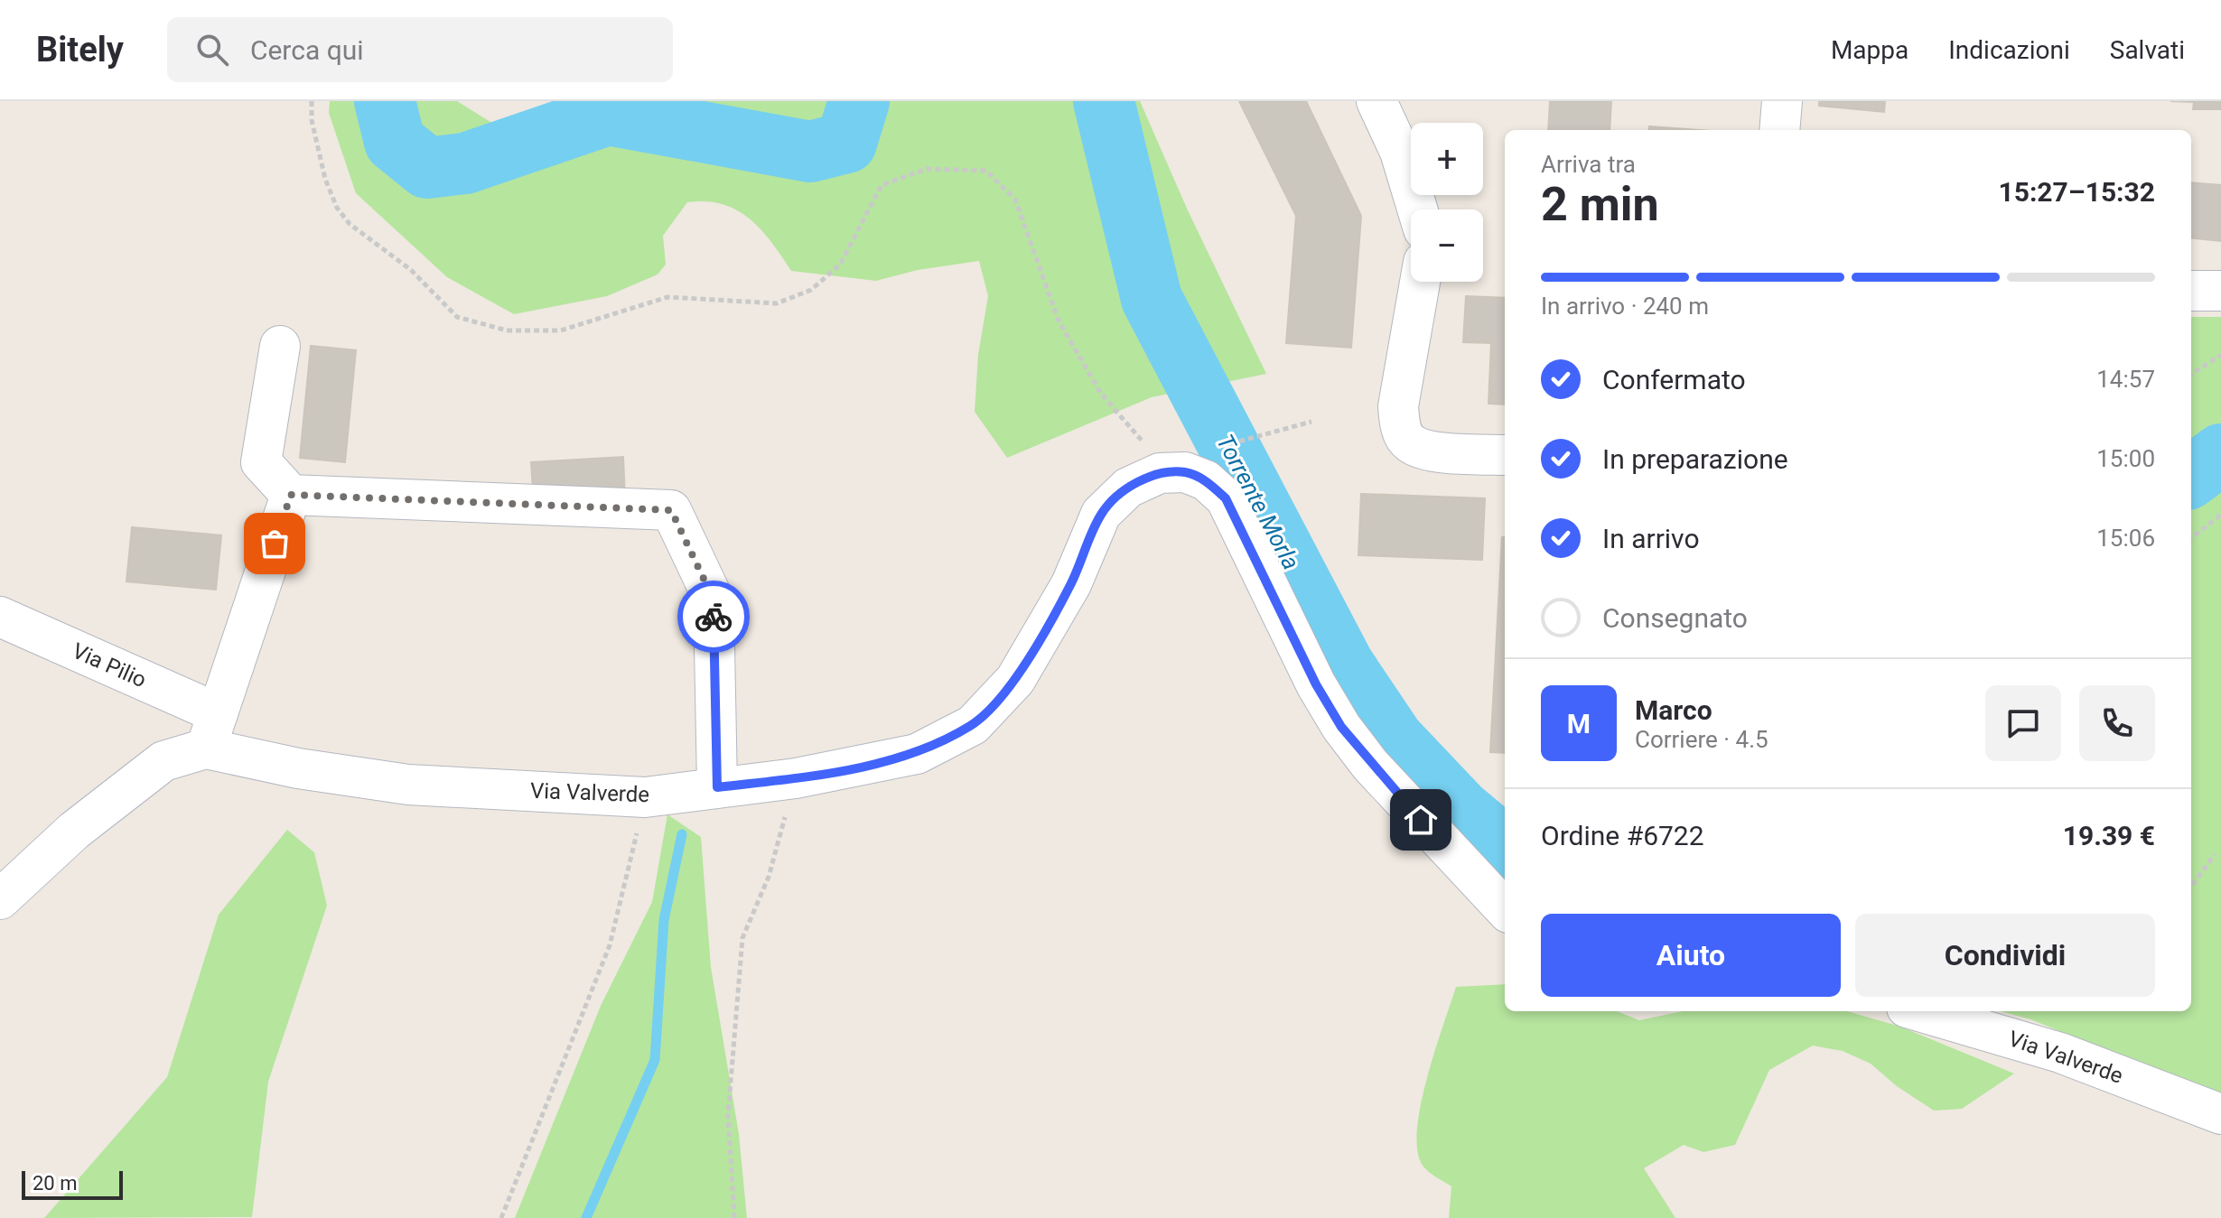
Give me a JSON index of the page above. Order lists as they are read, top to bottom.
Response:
{
  "streets": {
    "street": ["Via Pilio", "Via Valverde"]
  },
  "crossings": [
    ["Via Pilio", "Via Valverde"]
  ],
  "water": ["Torrente Morla"],
  "scale_bar": "20 m",
  "page": {
    "header": "Bitely",
    "search": "Cerca qui",
    "nav": ["Mappa", "Indicazioni", "Salvati"],
    "map_buttons": ["+", "−"],
    "heading": ["2 min", "Arriva tra", "15:27–15:32"],
    "panel": [
      "Marco",
      "Corriere · 4.5",
      "Ordine #6722",
      "19.39 €"
    ],
    "bar": "In arrivo · 240 m",
    "list": [
      ["Confermato", "14:57"],
      ["In preparazione", "15:00"],
      ["In arrivo", "15:06"],
      "Consegnato"
    ],
    "round": "M",
    "buttons": ["Aiuto", "Condividi"],
    "scale": "20 m"
  }
}
